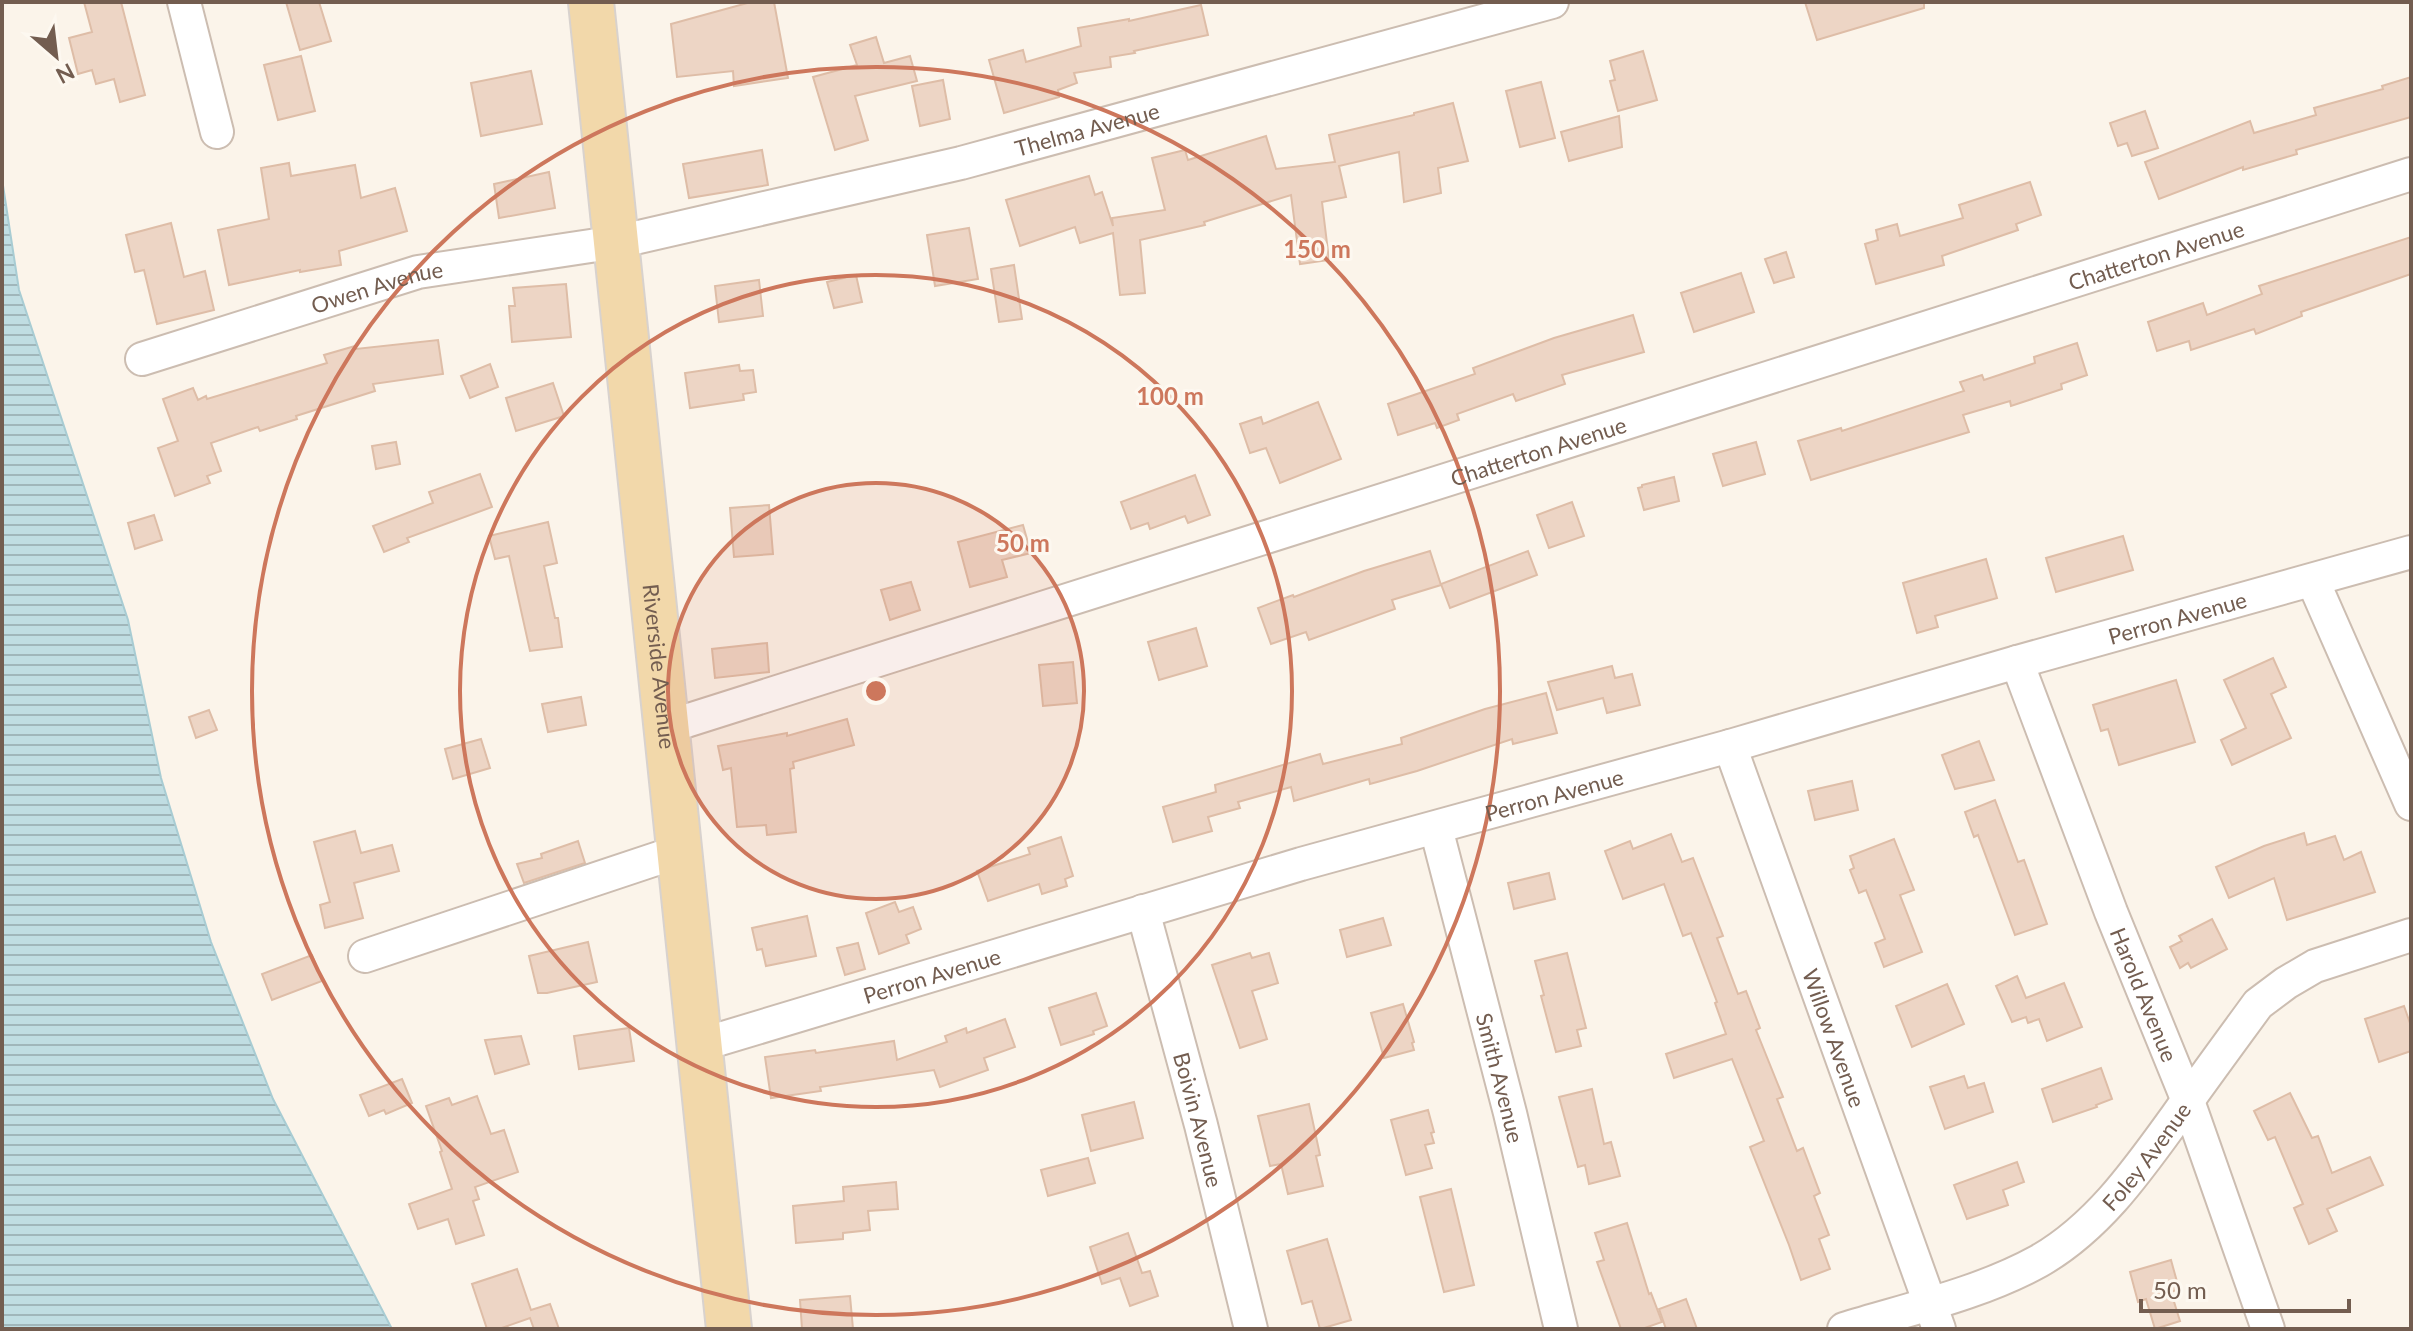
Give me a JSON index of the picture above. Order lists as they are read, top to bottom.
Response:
{
  "streets": {
    "main road": ["Riverside Avenue"],
    "street": [
      "Thelma Avenue",
      "Chatterton Avenue",
      "Owen Avenue",
      "Perron Avenue",
      "Harold Avenue",
      "Willow Avenue",
      "Smith Avenue",
      "Boivin Avenue",
      "Foley Avenue"
    ]
  },
  "crossings": [
    ["Thelma Avenue", "Owen Avenue"],
    ["Thelma Avenue", "Riverside Avenue"],
    ["Chatterton Avenue", "Riverside Avenue"],
    ["Owen Avenue", "Riverside Avenue"],
    ["Perron Avenue", "Riverside Avenue"],
    ["Perron Avenue", "Harold Avenue"],
    ["Perron Avenue", "Willow Avenue"],
    ["Perron Avenue", "Smith Avenue"],
    ["Perron Avenue", "Boivin Avenue"],
    ["Harold Avenue", "Foley Avenue"],
    ["Willow Avenue", "Foley Avenue"]
  ],
  "scale_bar": "50 m",
  "north": "bottom right",
  "rings": ["150 m", "100 m", "50 m"]
}
